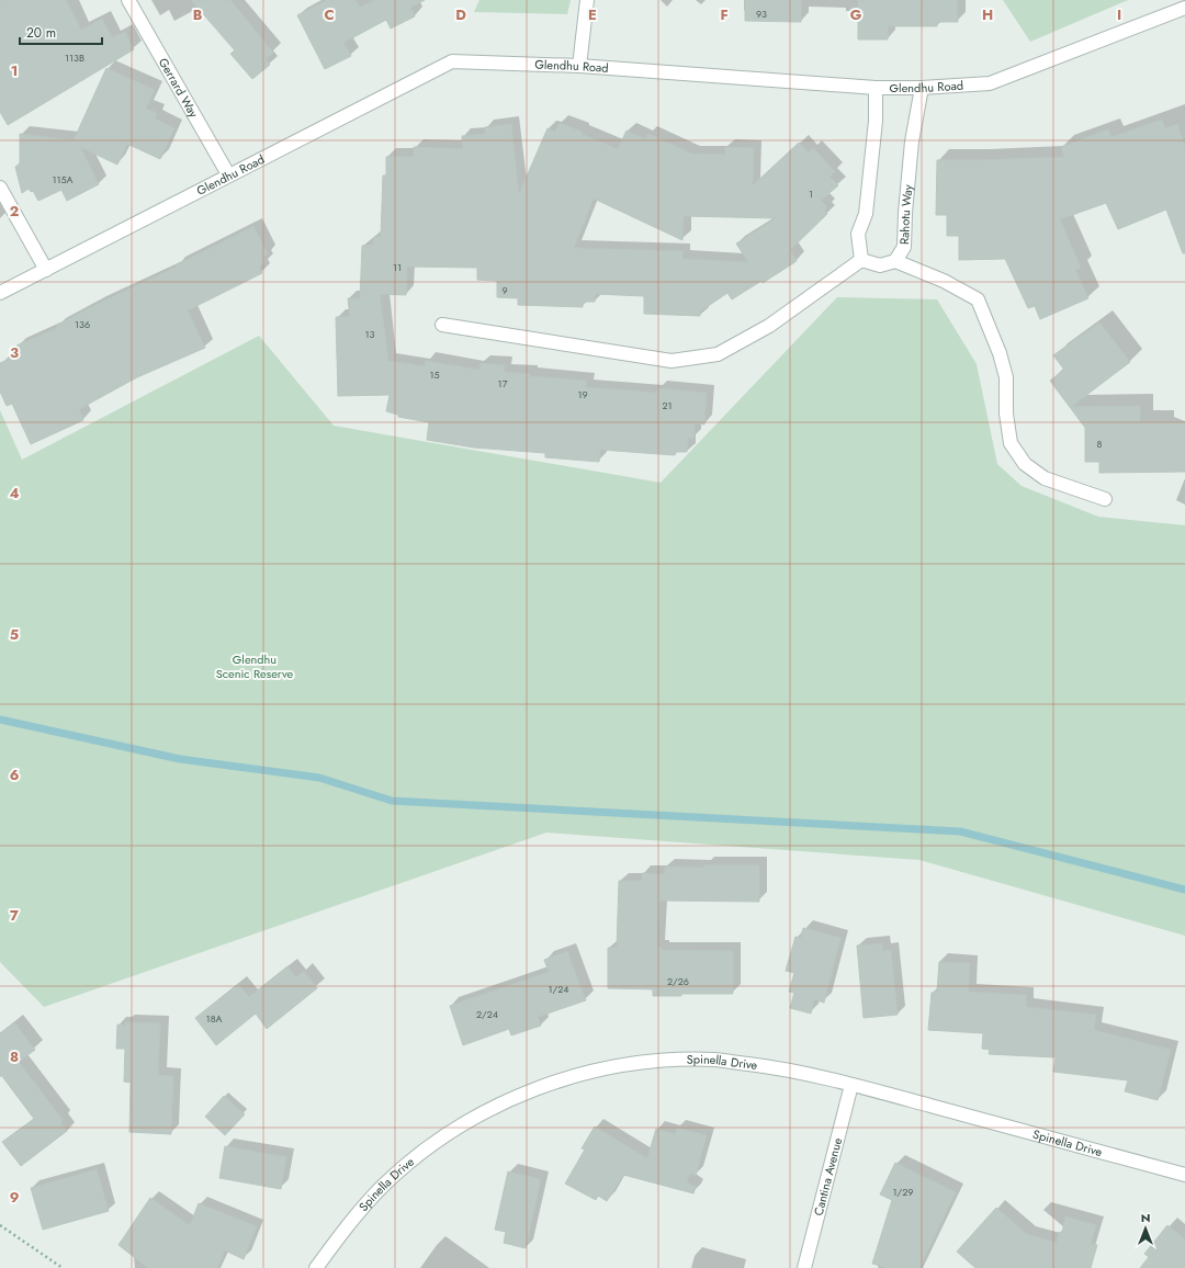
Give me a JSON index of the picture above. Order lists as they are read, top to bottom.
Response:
{
  "streets": {
    "street": [
      "Glendhu Road",
      "Gerrard Way",
      "Rahotu Way",
      "Spinella Drive",
      "Cantina Avenue"
    ]
  },
  "crossings": [
    ["Glendhu Road", "Gerrard Way"],
    ["Glendhu Road", "Rahotu Way"],
    ["Spinella Drive", "Cantina Avenue"]
  ],
  "parks": ["Glendhu Scenic Reserve"],
  "house_numbers": [
    "93",
    "113B",
    "115A",
    "1",
    "11",
    "9",
    "136",
    "13",
    "15",
    "17",
    "19",
    "21",
    "8",
    "2/26",
    "1/24",
    "2/24",
    "18A",
    "1/29"
  ],
  "scale_bar": "20 m",
  "north": "top",
  "grid": {
    "columns": [
      "B",
      "C",
      "D",
      "E",
      "F",
      "G",
      "H",
      "I"
    ],
    "rows": [
      "1",
      "2",
      "3",
      "4",
      "5",
      "6",
      "7",
      "8",
      "9"
    ]
  }
}
